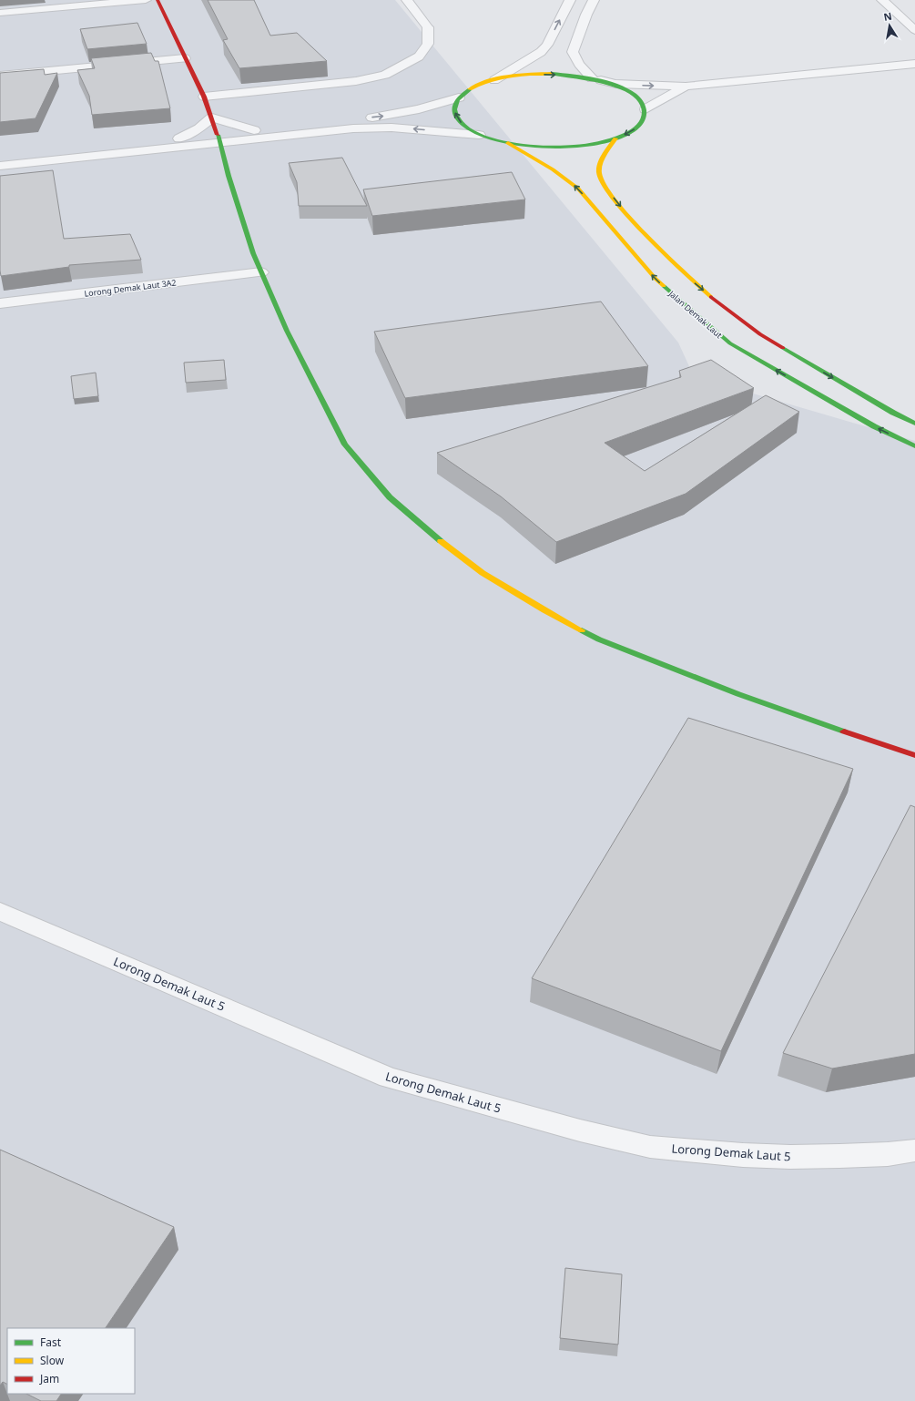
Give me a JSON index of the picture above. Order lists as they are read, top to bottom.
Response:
{
  "streets": {
    "main road": ["Jalan Demak Laut"],
    "street": ["Lorong Demak Laut 3A2", "Lorong Demak Laut 5"]
  },
  "legend": ["Fast", "Slow", "Jam"],
  "north": "top"
}
